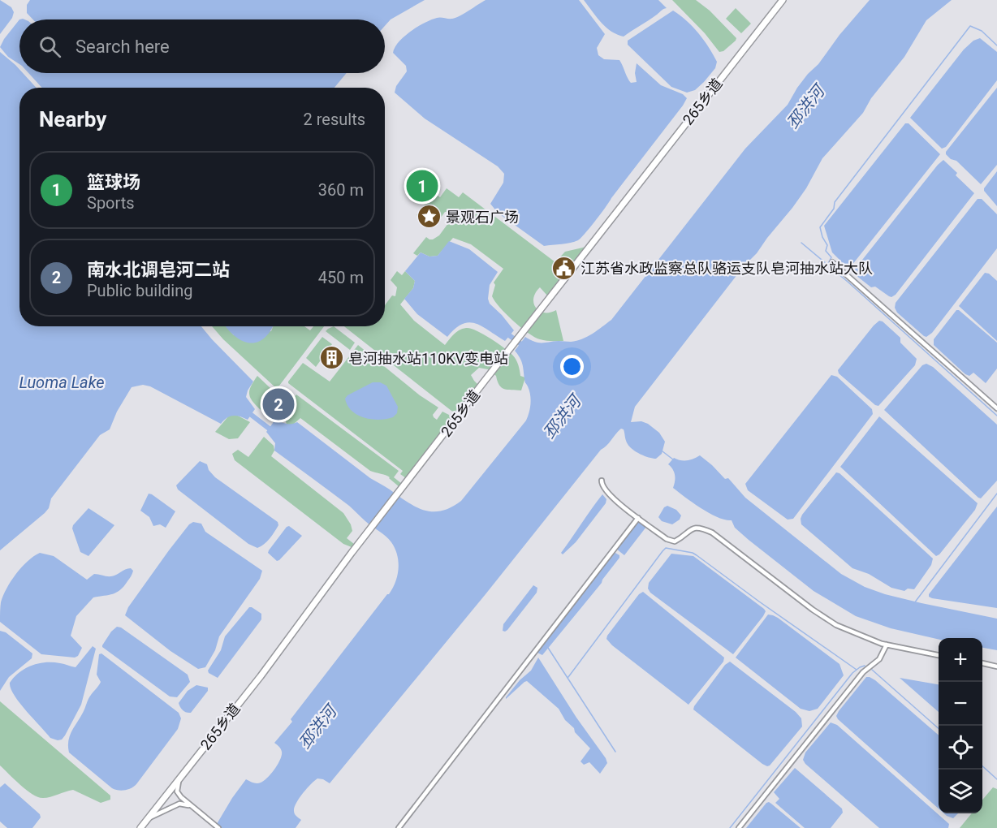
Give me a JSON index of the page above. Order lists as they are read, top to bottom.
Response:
{
  "streets": {
    "street": ["265乡道"]
  },
  "water": ["邳洪河", "Luoma Lake"],
  "places": {
    "place": ["景观石广场"],
    "public building": ["江苏省水政监察总队骆运支队皂河抽水站大队"],
    "building": ["皂河抽水站110KV变电站"]
  },
  "page": {
    "search": "Search here",
    "heading": ["Nearby", "2 results"],
    "list": [
      {
        "mark": "1",
        "name": "篮球场",
        "note": "Sports",
        "value": "360 m"
      },
      {
        "mark": "2",
        "name": "南水北调皂河二站",
        "note": "Public building",
        "value": "450 m"
      }
    ],
    "pins": ["1", "2"],
    "map_buttons": ["+", "−"]
  }
}
